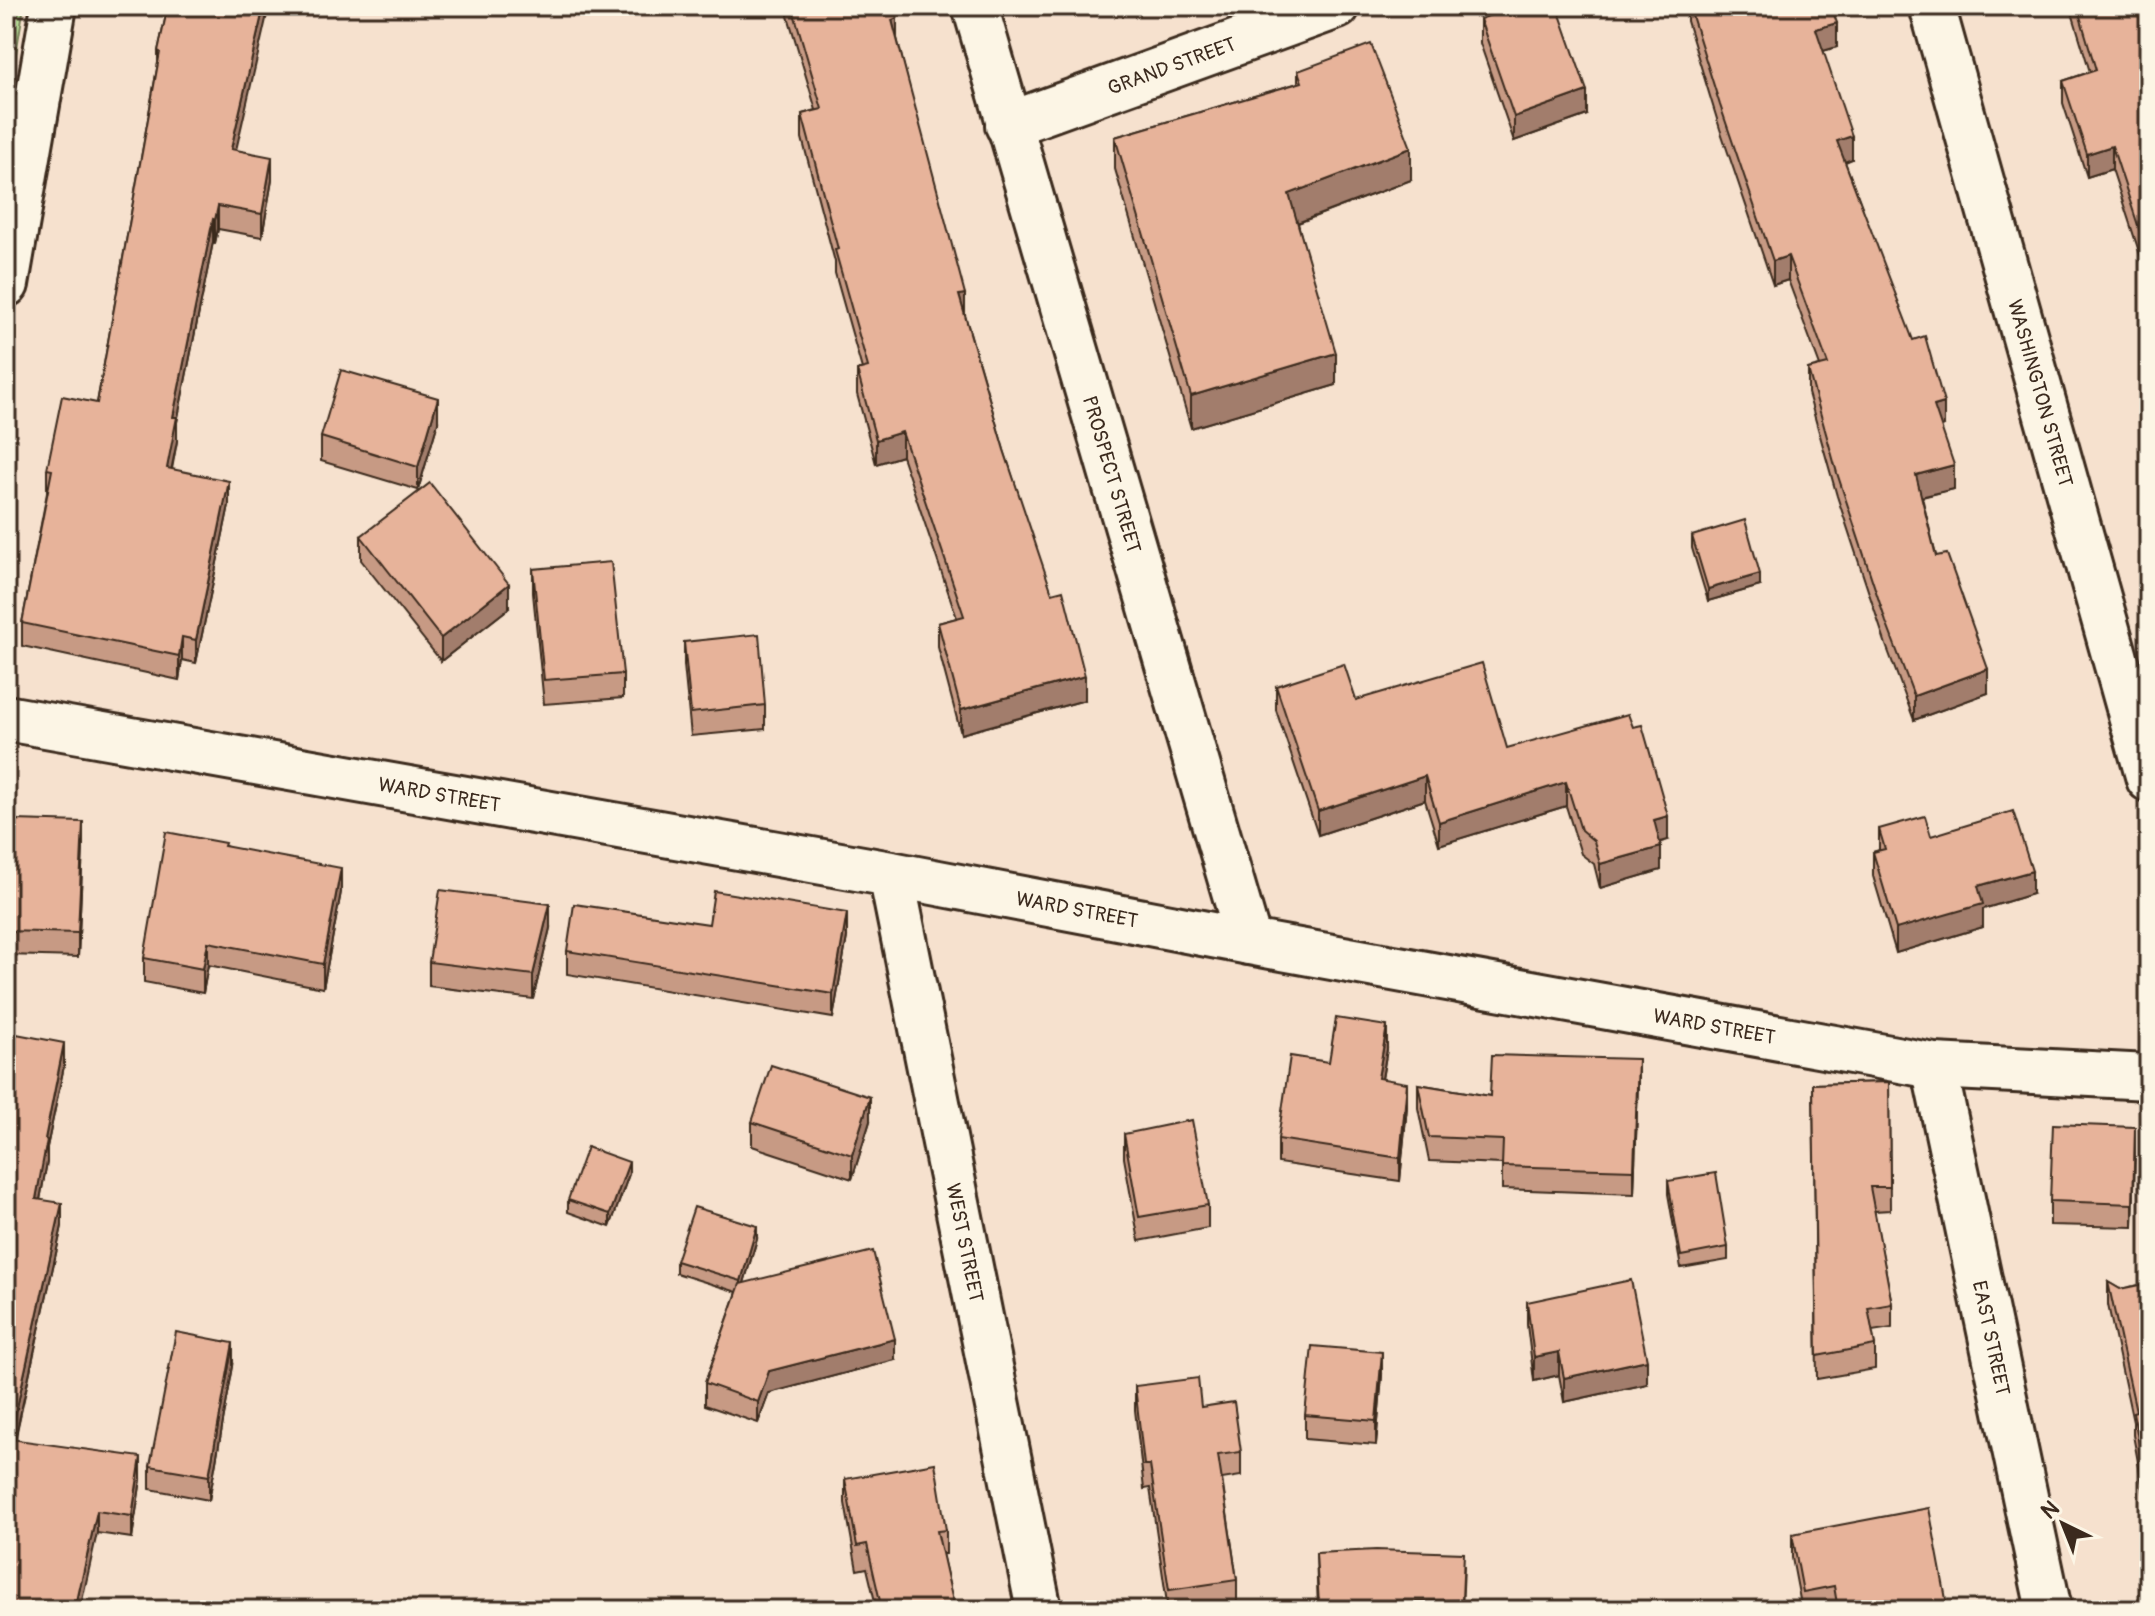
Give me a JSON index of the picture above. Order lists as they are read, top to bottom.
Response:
{
  "streets": {
    "street": [
      "GRAND STREET",
      "WASHINGTON STREET",
      "PROSPECT STREET",
      "WARD STREET",
      "WEST STREET",
      "EAST STREET"
    ]
  },
  "crossings": [
    ["GRAND STREET", "PROSPECT STREET"],
    ["PROSPECT STREET", "WARD STREET"],
    ["WARD STREET", "WEST STREET"],
    ["WARD STREET", "EAST STREET"]
  ],
  "north": "top left"
}
